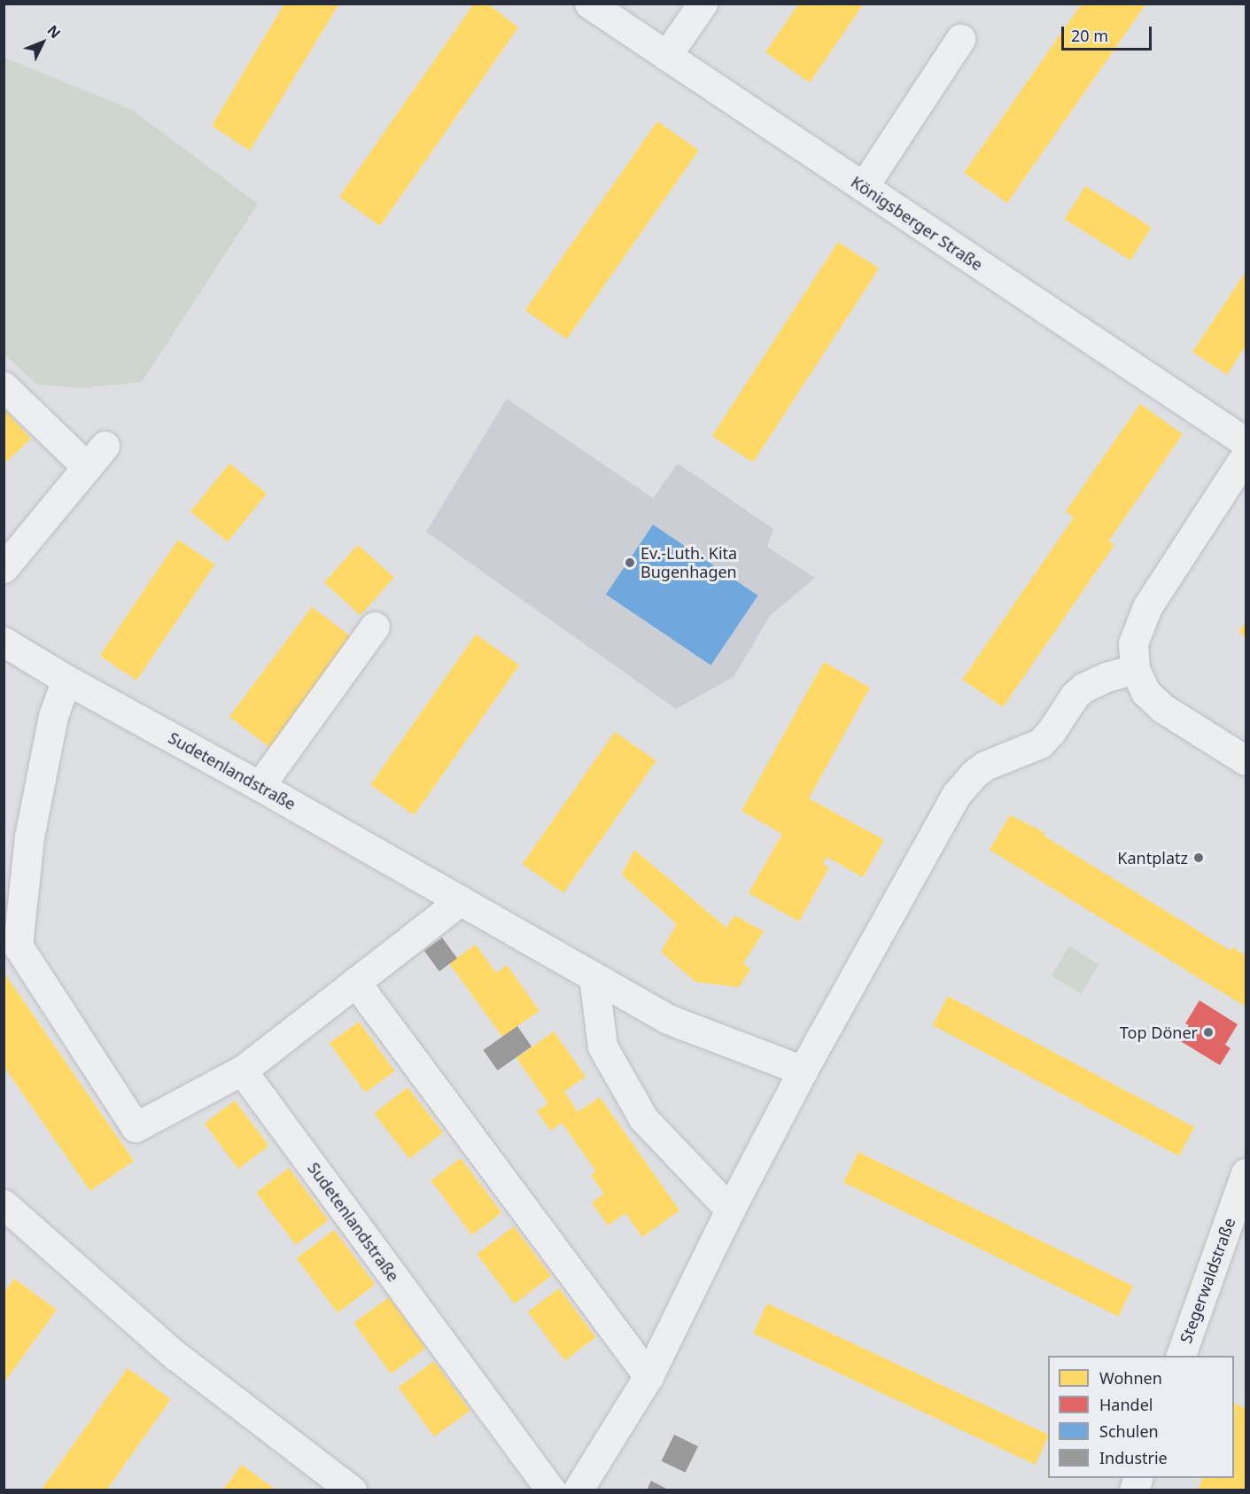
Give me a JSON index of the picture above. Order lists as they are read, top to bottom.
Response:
{
  "streets": {
    "street": ["Königsberger Straße", "Sudetenlandstraße", "Stegerwaldstraße"]
  },
  "places": ["Ev.-Luth. Kita Bugenhagen", "Kantplatz", "Top Döner"],
  "legend": [
    "Wohnen",
    "Handel",
    "Schulen",
    "Industrie"
  ],
  "scale_bar": "20 m",
  "north": "top right"
}
